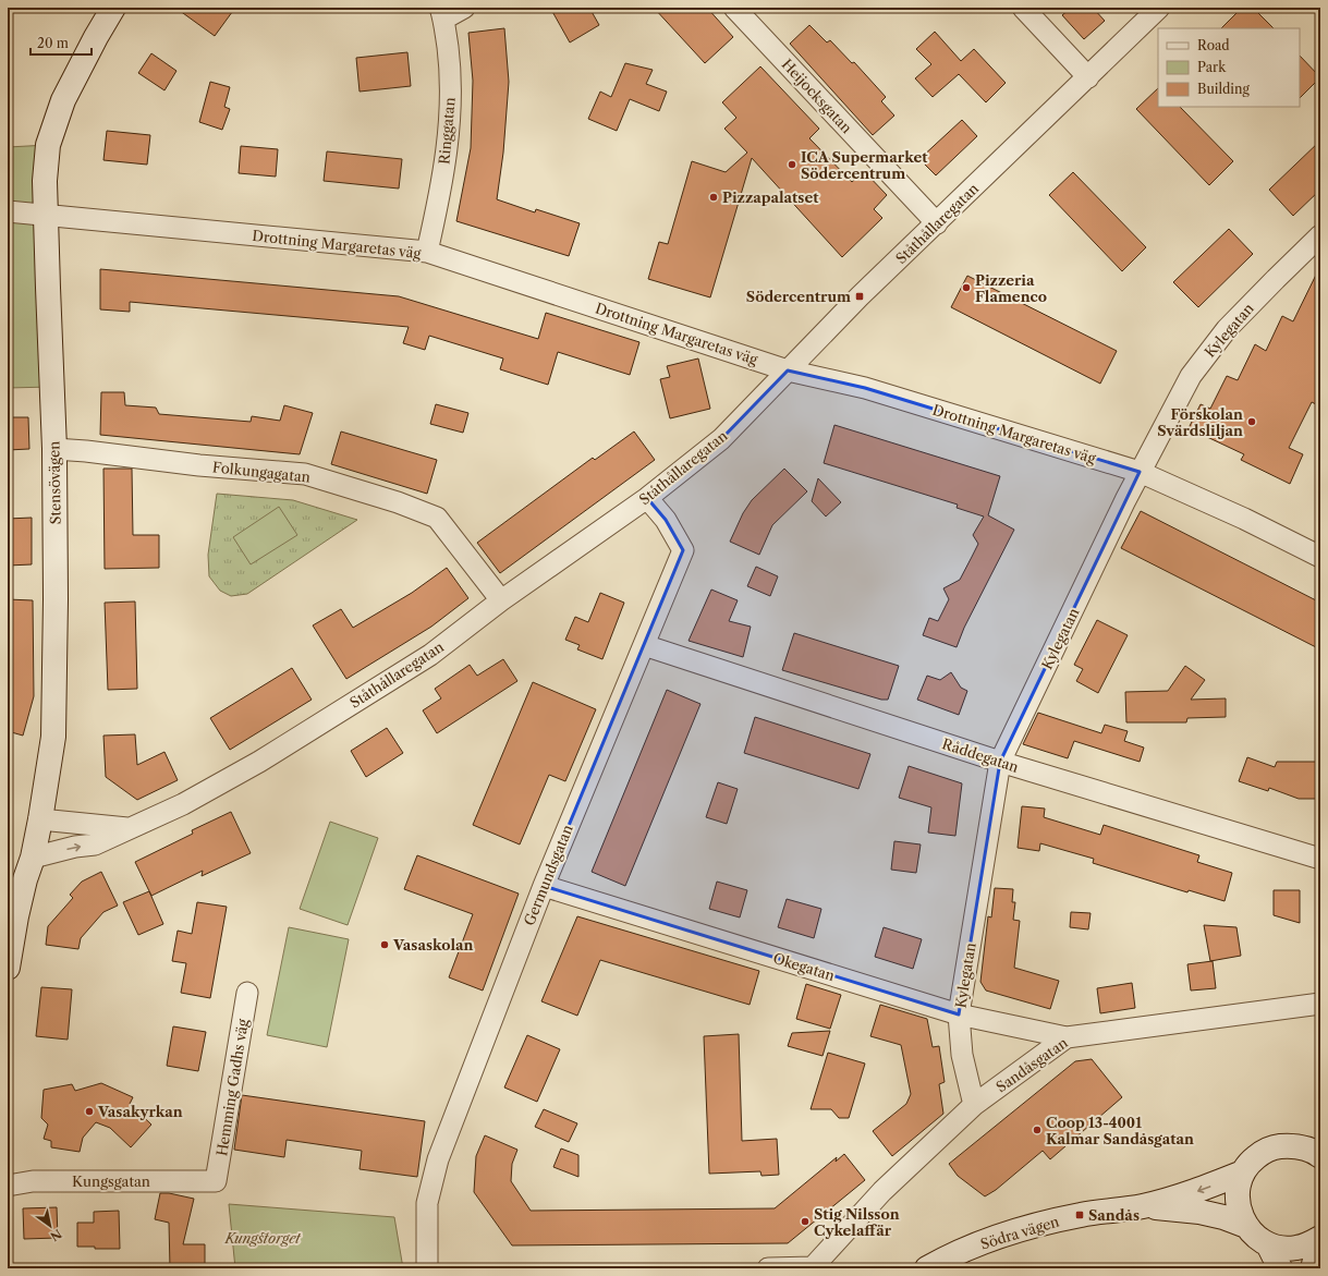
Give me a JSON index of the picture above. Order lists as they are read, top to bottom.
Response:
{
  "streets": {
    "street": [
      "Heijocksgatan",
      "Ringgatan",
      "Ståthållaregatan",
      "Drottning Margaretas väg",
      "Kylegatan",
      "Folkungagatan",
      "Stensövägen",
      "Råddegatan",
      "Germundsgatan",
      "Okegatan",
      "Sandåsgatan",
      "Hemming Gadhs väg",
      "Kungsgatan",
      "Södra vägen"
    ]
  },
  "crossings": [
    ["Heijocksgatan", "Ståthållaregatan"],
    ["Ringgatan", "Drottning Margaretas väg"],
    ["Ståthållaregatan", "Drottning Margaretas väg"],
    ["Ståthållaregatan", "Folkungagatan"],
    ["Ståthållaregatan", "Stensövägen"],
    ["Ståthållaregatan", "Germundsgatan"],
    ["Drottning Margaretas väg", "Kylegatan"],
    ["Drottning Margaretas väg", "Stensövägen"],
    ["Kylegatan", "Råddegatan"],
    ["Kylegatan", "Okegatan"],
    ["Kylegatan", "Sandåsgatan"],
    ["Folkungagatan", "Stensövägen"],
    ["Råddegatan", "Germundsgatan"],
    ["Germundsgatan", "Okegatan"],
    ["Okegatan", "Sandåsgatan"],
    ["Hemming Gadhs väg", "Kungsgatan"]
  ],
  "parks": ["Kungstorget"],
  "places": {
    "other": [
      "ICA Supermarket Södercentrum",
      "Pizzapalatset",
      "Pizzeria Flamenco",
      "Förskolan Svärdsliljan",
      "Vasaskolan",
      "Vasakyrkan",
      "Coop 13-4001 Kalmar Sandåsgatan",
      "Stig Nilsson Cykelaffär"
    ],
    "transit": ["Södercentrum", "Sandås"]
  },
  "legend": ["Road", "Park", "Building"],
  "scale_bar": "20 m",
  "north": "bottom right"
}
